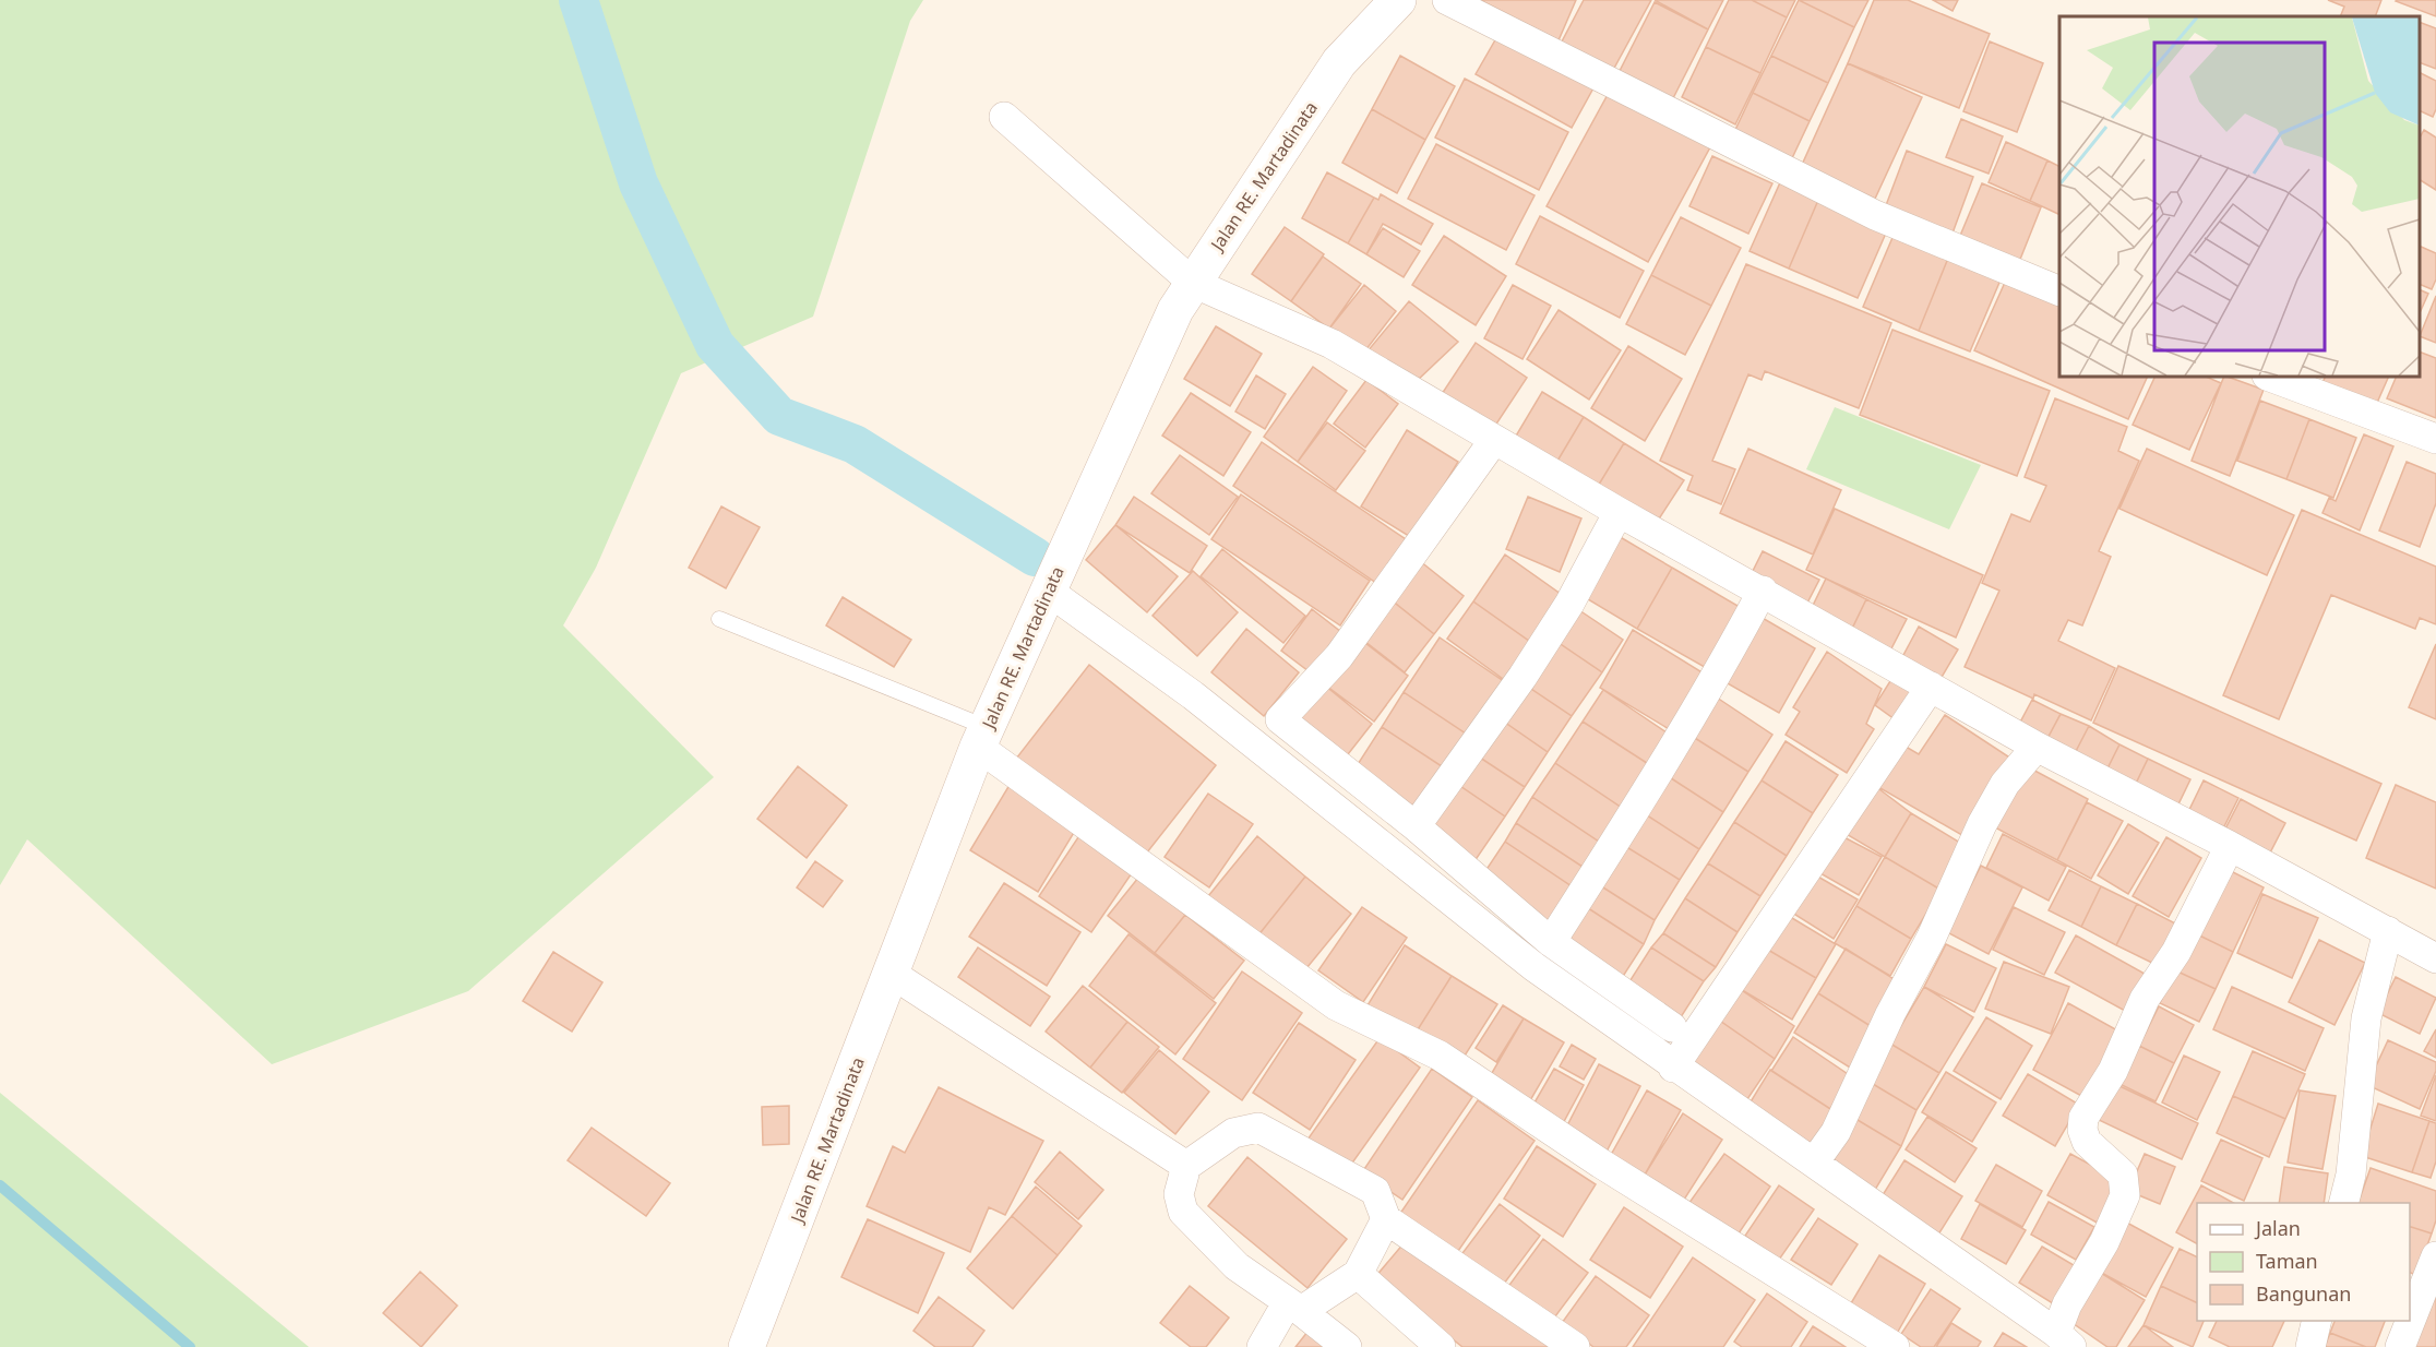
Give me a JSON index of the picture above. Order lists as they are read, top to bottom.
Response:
{
  "streets": {
    "main road": ["Jalan RE. Martadinata"]
  },
  "legend": ["Jalan", "Taman", "Bangunan"]
}
